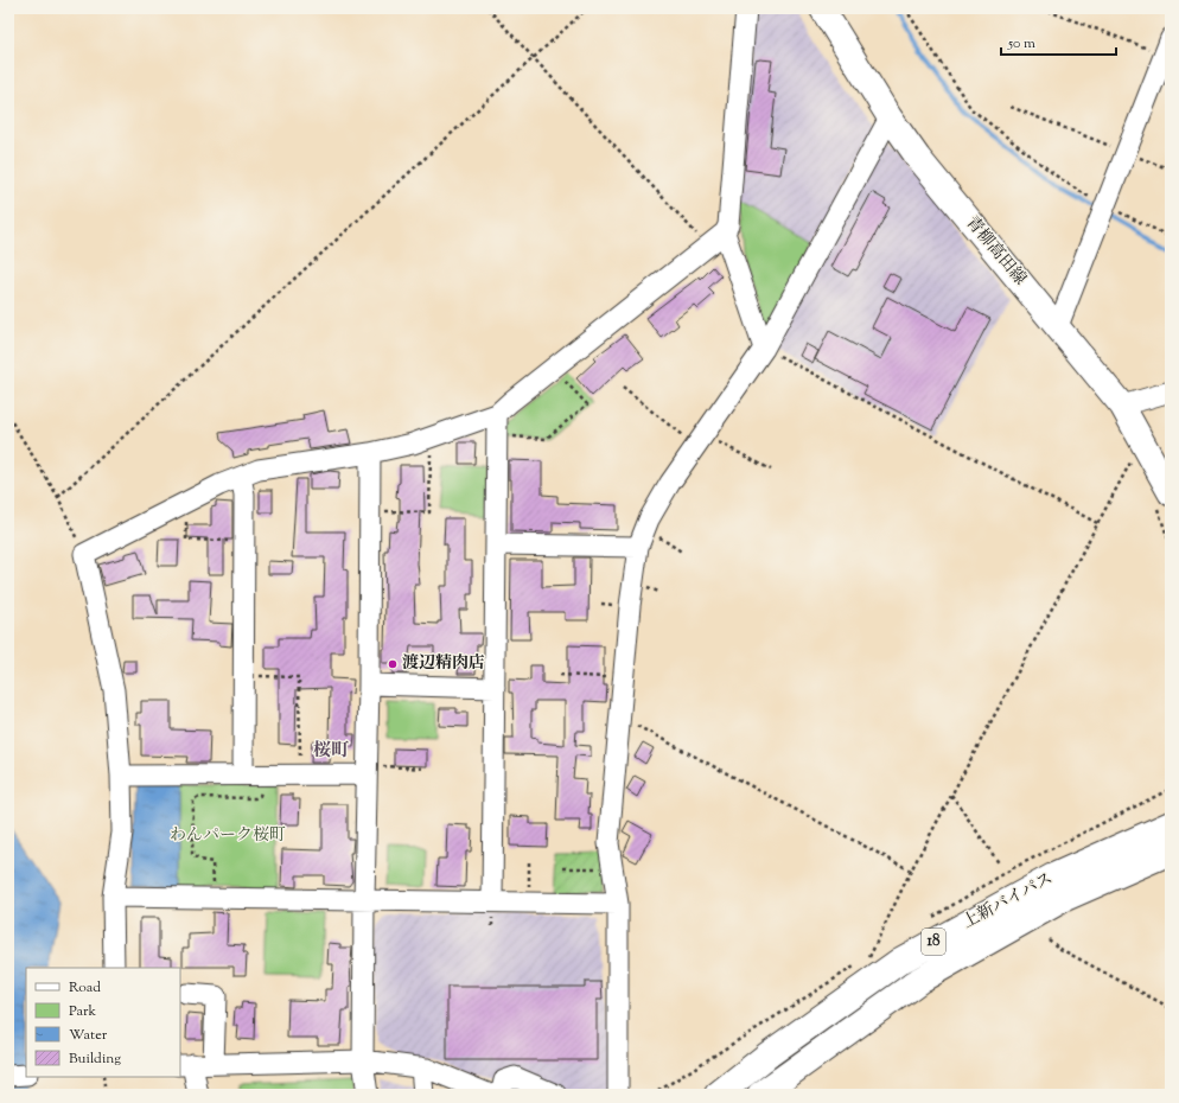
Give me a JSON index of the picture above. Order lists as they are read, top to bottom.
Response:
{
  "streets": {
    "highway": ["上新バイパス", "18"],
    "main road": ["青柳高田線"]
  },
  "districts": ["桜町"],
  "parks": ["わんパーク桜町"],
  "places": ["渡辺精肉店"],
  "legend": [
    "Road",
    "Park",
    "Water",
    "Building"
  ],
  "scale_bar": "50 m"
}
